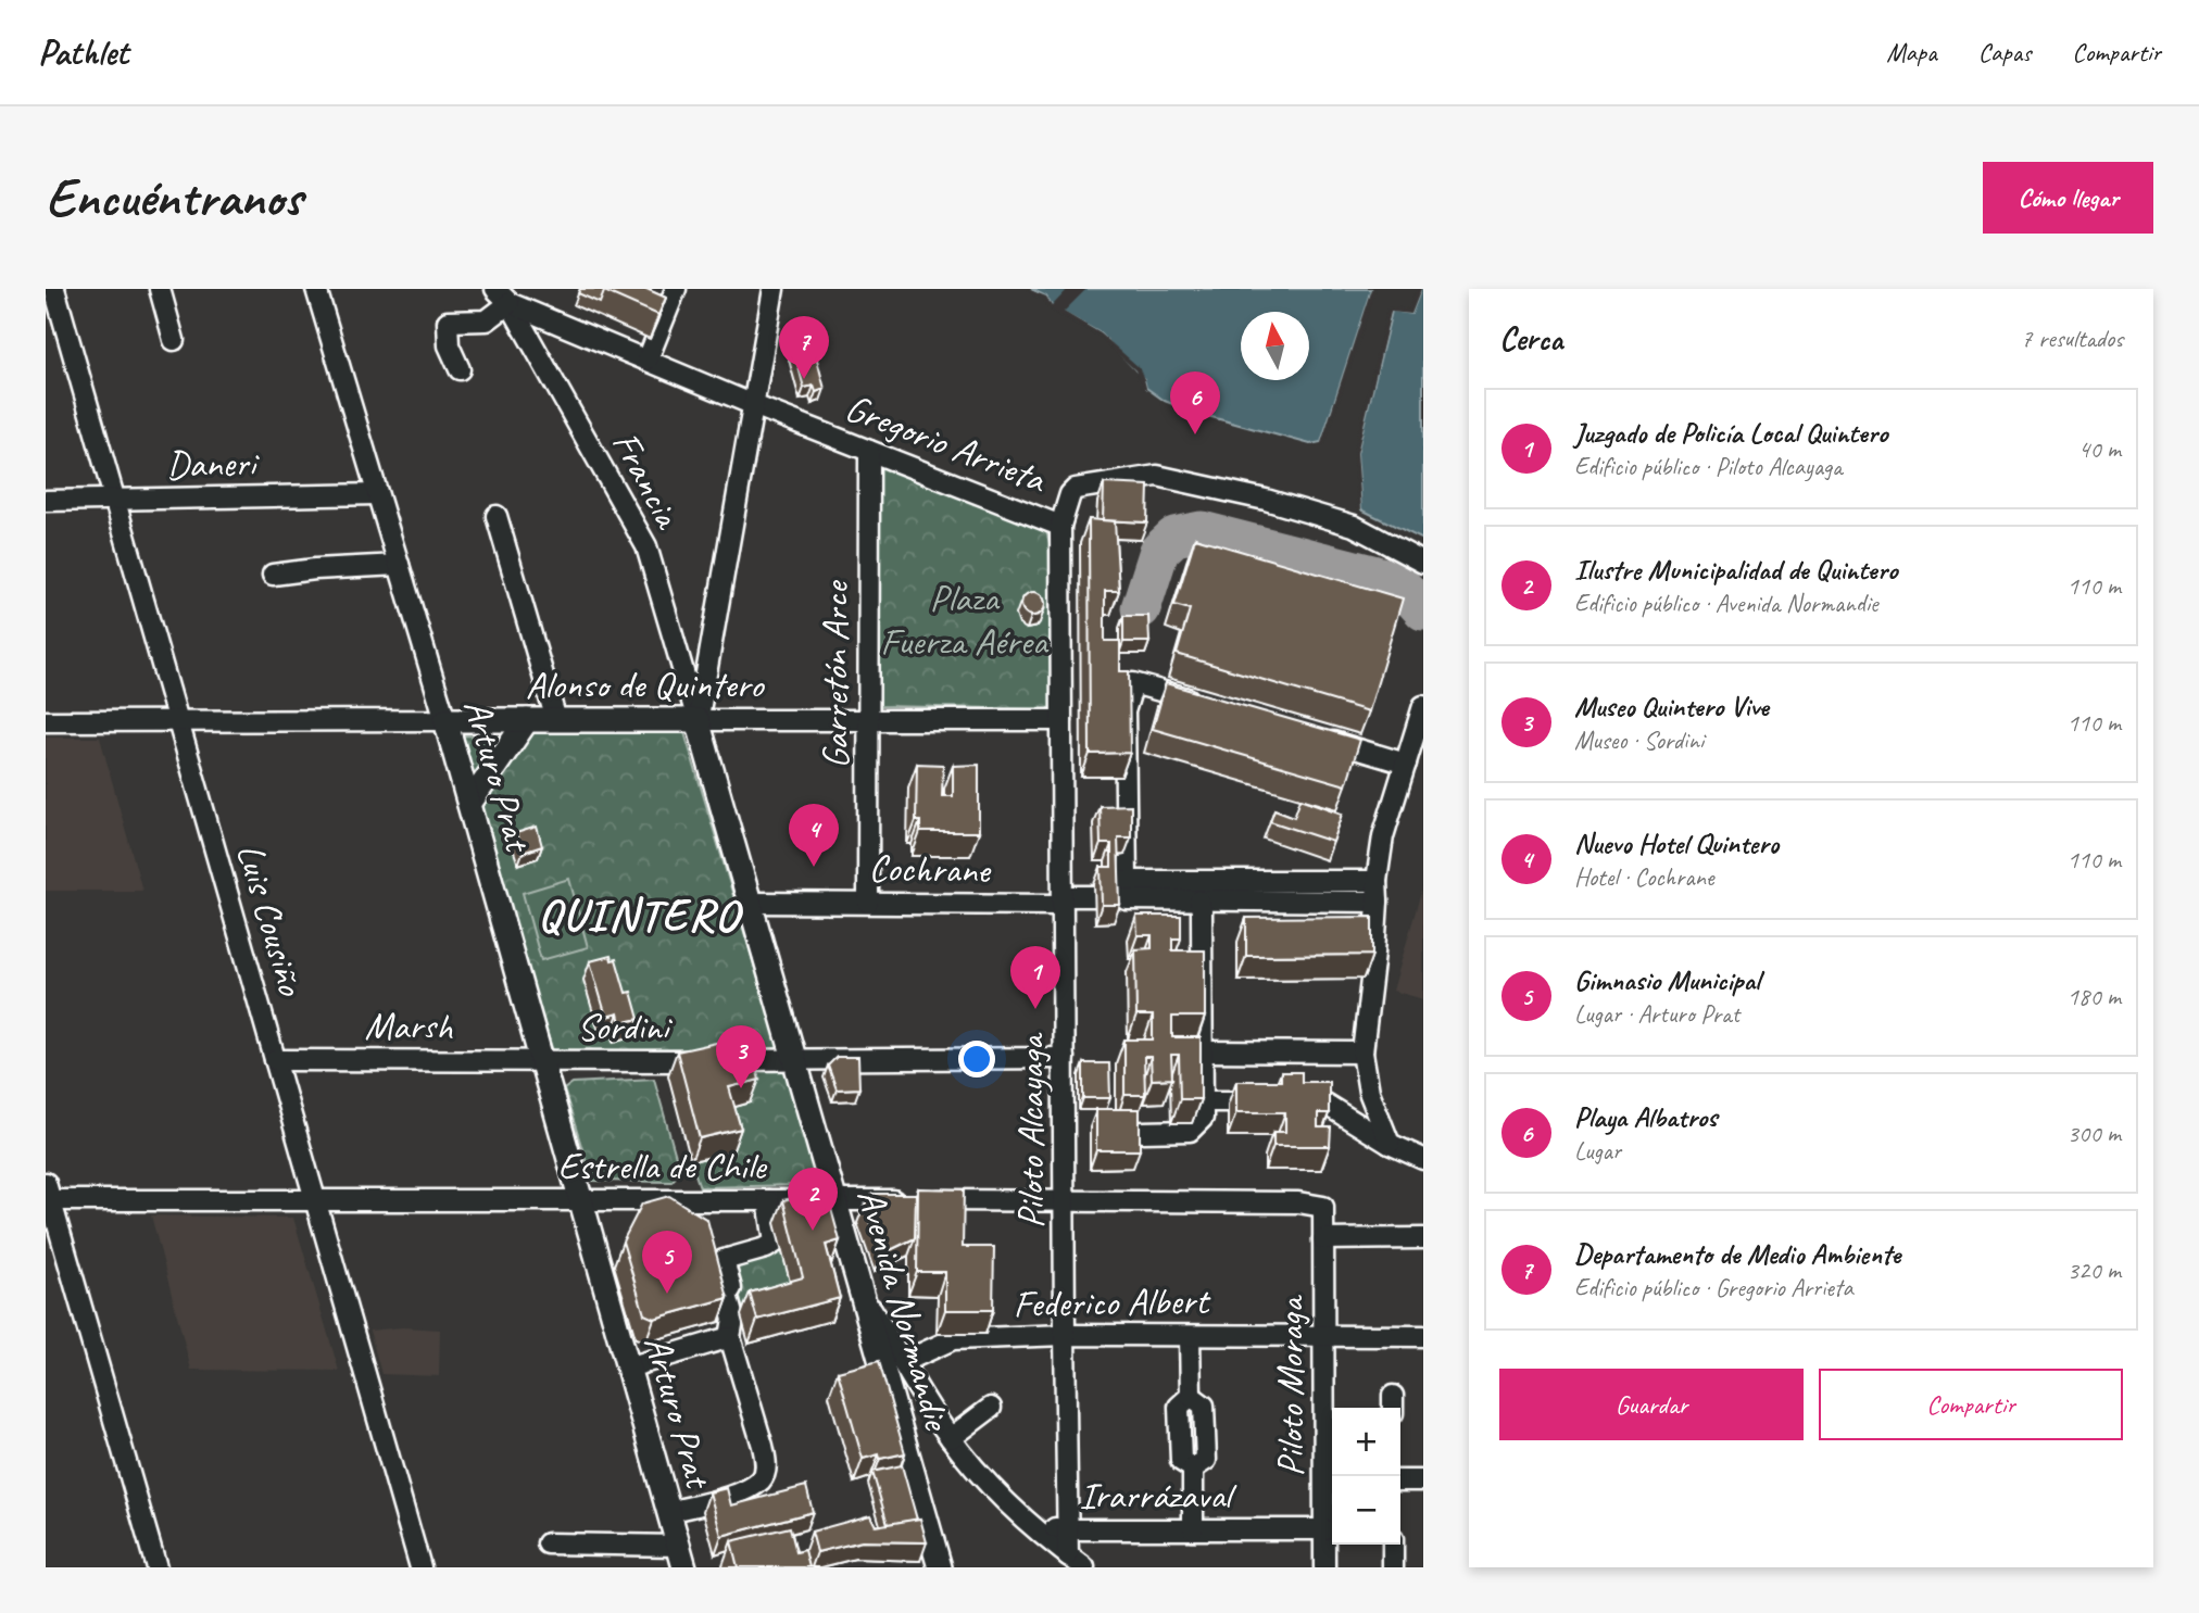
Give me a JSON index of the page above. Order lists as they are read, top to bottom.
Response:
{
  "streets": {
    "main road": ["Alonso de Quintero", "Arturo Prat", "Avenida Normandie"],
    "street": [
      "Gregorio Arrieta",
      "Daneri",
      "Francia",
      "Garretón Arce",
      "Cochrane",
      "Luis Cousiño",
      "Marsh",
      "Sordini",
      "Piloto Alcayaga",
      "Estrella de Chile",
      "Federico Albert",
      "Piloto Moraga",
      "Irarrázaval"
    ]
  },
  "crossings": [
    ["Gregorio Arrieta", "Francia"],
    ["Gregorio Arrieta", "Garretón Arce"],
    ["Gregorio Arrieta", "Piloto Alcayaga"],
    ["Daneri", "Arturo Prat"],
    ["Daneri", "Luis Cousiño"],
    ["Francia", "Alonso de Quintero"],
    ["Francia", "Avenida Normandie"],
    ["Garretón Arce", "Alonso de Quintero"],
    ["Garretón Arce", "Cochrane"],
    ["Alonso de Quintero", "Arturo Prat"],
    ["Alonso de Quintero", "Luis Cousiño"],
    ["Alonso de Quintero", "Piloto Alcayaga"],
    ["Alonso de Quintero", "Avenida Normandie"],
    ["Arturo Prat", "Marsh"],
    ["Arturo Prat", "Sordini"],
    ["Arturo Prat", "Estrella de Chile"],
    ["Cochrane", "Piloto Alcayaga"],
    ["Cochrane", "Avenida Normandie"],
    ["Luis Cousiño", "Marsh"],
    ["Luis Cousiño", "Estrella de Chile"],
    ["Marsh", "Sordini"],
    ["Sordini", "Piloto Alcayaga"],
    ["Sordini", "Avenida Normandie"],
    ["Piloto Alcayaga", "Estrella de Chile"],
    ["Piloto Alcayaga", "Federico Albert"],
    ["Piloto Alcayaga", "Irarrázaval"],
    ["Estrella de Chile", "Avenida Normandie"],
    ["Estrella de Chile", "Piloto Moraga"],
    ["Federico Albert", "Piloto Moraga"],
    ["Piloto Moraga", "Irarrázaval"]
  ],
  "districts": ["QUINTERO"],
  "parks": ["Plaza Fuerza Aérea"],
  "north": "top",
  "page": {
    "header": "Pathlet",
    "nav": ["Mapa", "Capas", "Compartir"],
    "buttons": [
      "Cómo llegar",
      ["Guardar", "Compartir"]
    ],
    "title": "Encuéntranos",
    "heading": ["Cerca", "7 resultados"],
    "pins": [
      "7",
      "6",
      "4",
      "1",
      "3",
      "2",
      "5"
    ],
    "list": [
      {
        "mark": "1",
        "name": "Juzgado de Policía Local Quintero",
        "note": "Edificio público · Piloto Alcayaga",
        "value": "40 m"
      },
      {
        "mark": "2",
        "name": "Ilustre Municipalidad de Quintero",
        "note": "Edificio público · Avenida Normandie",
        "value": "110 m"
      },
      {
        "mark": "3",
        "name": "Museo Quintero Vive",
        "note": "Museo · Sordini",
        "value": "110 m"
      },
      {
        "mark": "4",
        "name": "Nuevo Hotel Quintero",
        "note": "Hotel · Cochrane",
        "value": "110 m"
      },
      {
        "mark": "5",
        "name": "Gimnasio Municipal",
        "note": "Lugar · Arturo Prat",
        "value": "180 m"
      },
      {
        "mark": "6",
        "name": "Playa Albatros",
        "note": "Lugar",
        "value": "300 m"
      },
      {
        "mark": "7",
        "name": "Departamento de Medio Ambiente",
        "note": "Edificio público · Gregorio Arrieta",
        "value": "320 m"
      }
    ],
    "map_buttons": ["+", "−"]
  }
}
